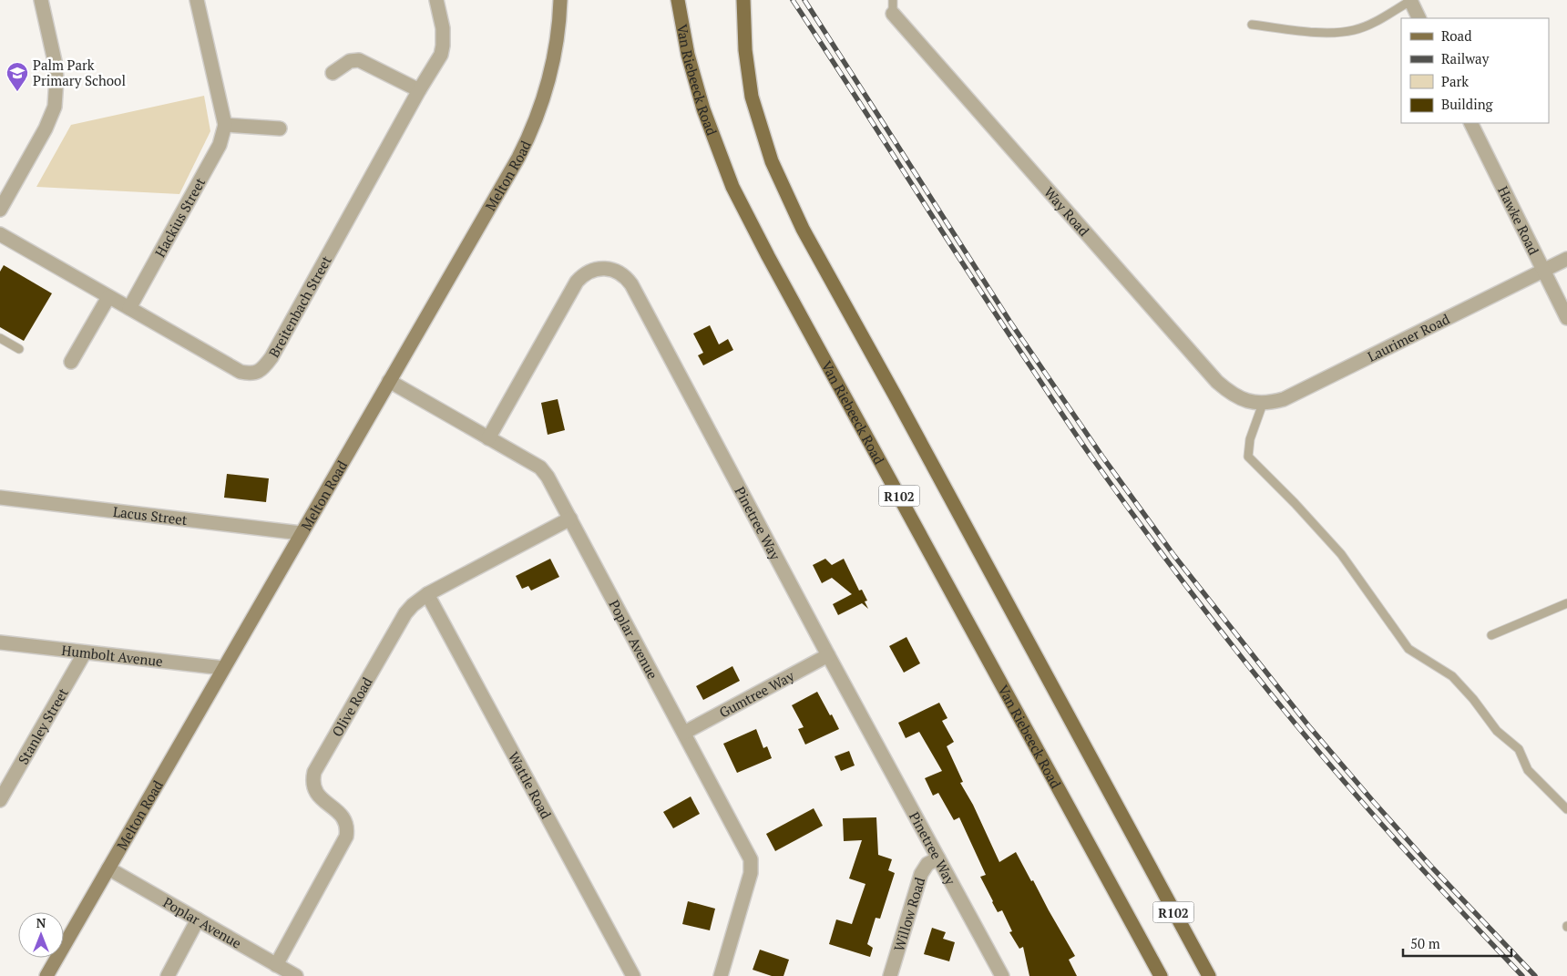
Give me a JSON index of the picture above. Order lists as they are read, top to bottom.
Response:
{
  "streets": {
    "main road": ["Van Riebeeck Road", "R102"],
    "street": [
      "Melton Road",
      "Way Road",
      "Hackius Street",
      "Hawke Road",
      "Breitenbach Street",
      "Laurimer Road",
      "Lacus Street",
      "Pinetree Way",
      "Poplar Avenue",
      "Humbolt Avenue",
      "Gumtree Way",
      "Olive Road",
      "Stanley Street",
      "Wattle Road",
      "Willow Road"
    ]
  },
  "crossings": [
    ["Melton Road", "Lacus Street"],
    ["Melton Road", "Poplar Avenue"],
    ["Melton Road", "Humbolt Avenue"],
    ["Way Road", "Laurimer Road"],
    ["Hackius Street", "Breitenbach Street"],
    ["Hawke Road", "Laurimer Road"],
    ["Pinetree Way", "Poplar Avenue"],
    ["Pinetree Way", "Gumtree Way"],
    ["Pinetree Way", "Willow Road"],
    ["Poplar Avenue", "Gumtree Way"],
    ["Poplar Avenue", "Olive Road"],
    ["Humbolt Avenue", "Stanley Street"],
    ["Olive Road", "Wattle Road"]
  ],
  "places": {
    "school or university": ["Palm Park Primary School"]
  },
  "legend": [
    "Road",
    "Railway",
    "Park",
    "Building"
  ],
  "scale_bar": "50 m",
  "north": "top"
}
